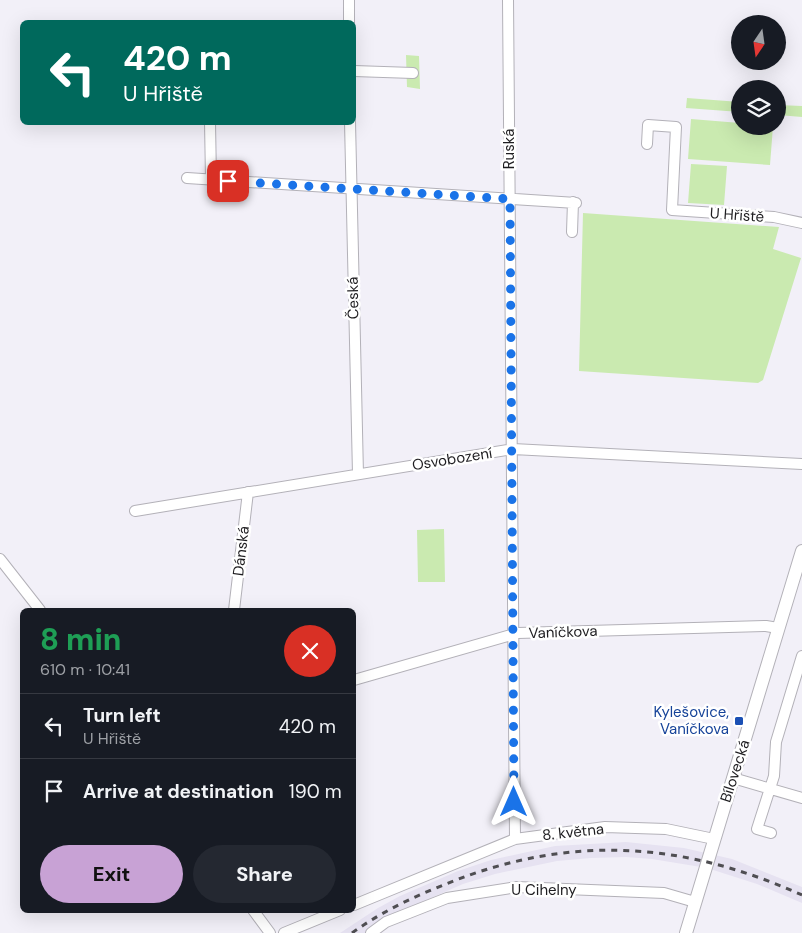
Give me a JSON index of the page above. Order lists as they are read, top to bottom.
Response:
{
  "streets": {
    "main road": ["Bílovecká"],
    "street": [
      "Ruská",
      "U Hřiště",
      "Česká",
      "Osvobození",
      "Dánská",
      "Vaníčkova",
      "8. května",
      "U Cihelny"
    ]
  },
  "crossings": [
    ["Ruská", "Osvobození"],
    ["Ruská", "Vaníčkova"],
    ["Ruská", "8. května"],
    ["Česká", "Osvobození"],
    ["Osvobození", "Dánská"],
    ["Vaníčkova", "Bílovecká"],
    ["Bílovecká", "8. května"],
    ["Bílovecká", "U Cihelny"]
  ],
  "places": {
    "transit": ["Kylešovice, Vaníčkova"]
  },
  "north": "bottom",
  "page": {
    "turn": ["420 m", "U Hřiště"],
    "heading": ["8 min", "610 m · 10:41"],
    "list": [
      {
        "name": "Turn left",
        "note": "U Hřiště",
        "value": "420 m"
      },
      {
        "name": "Arrive at destination",
        "value": "190 m"
      }
    ],
    "buttons": ["Exit", "Share"]
  }
}
